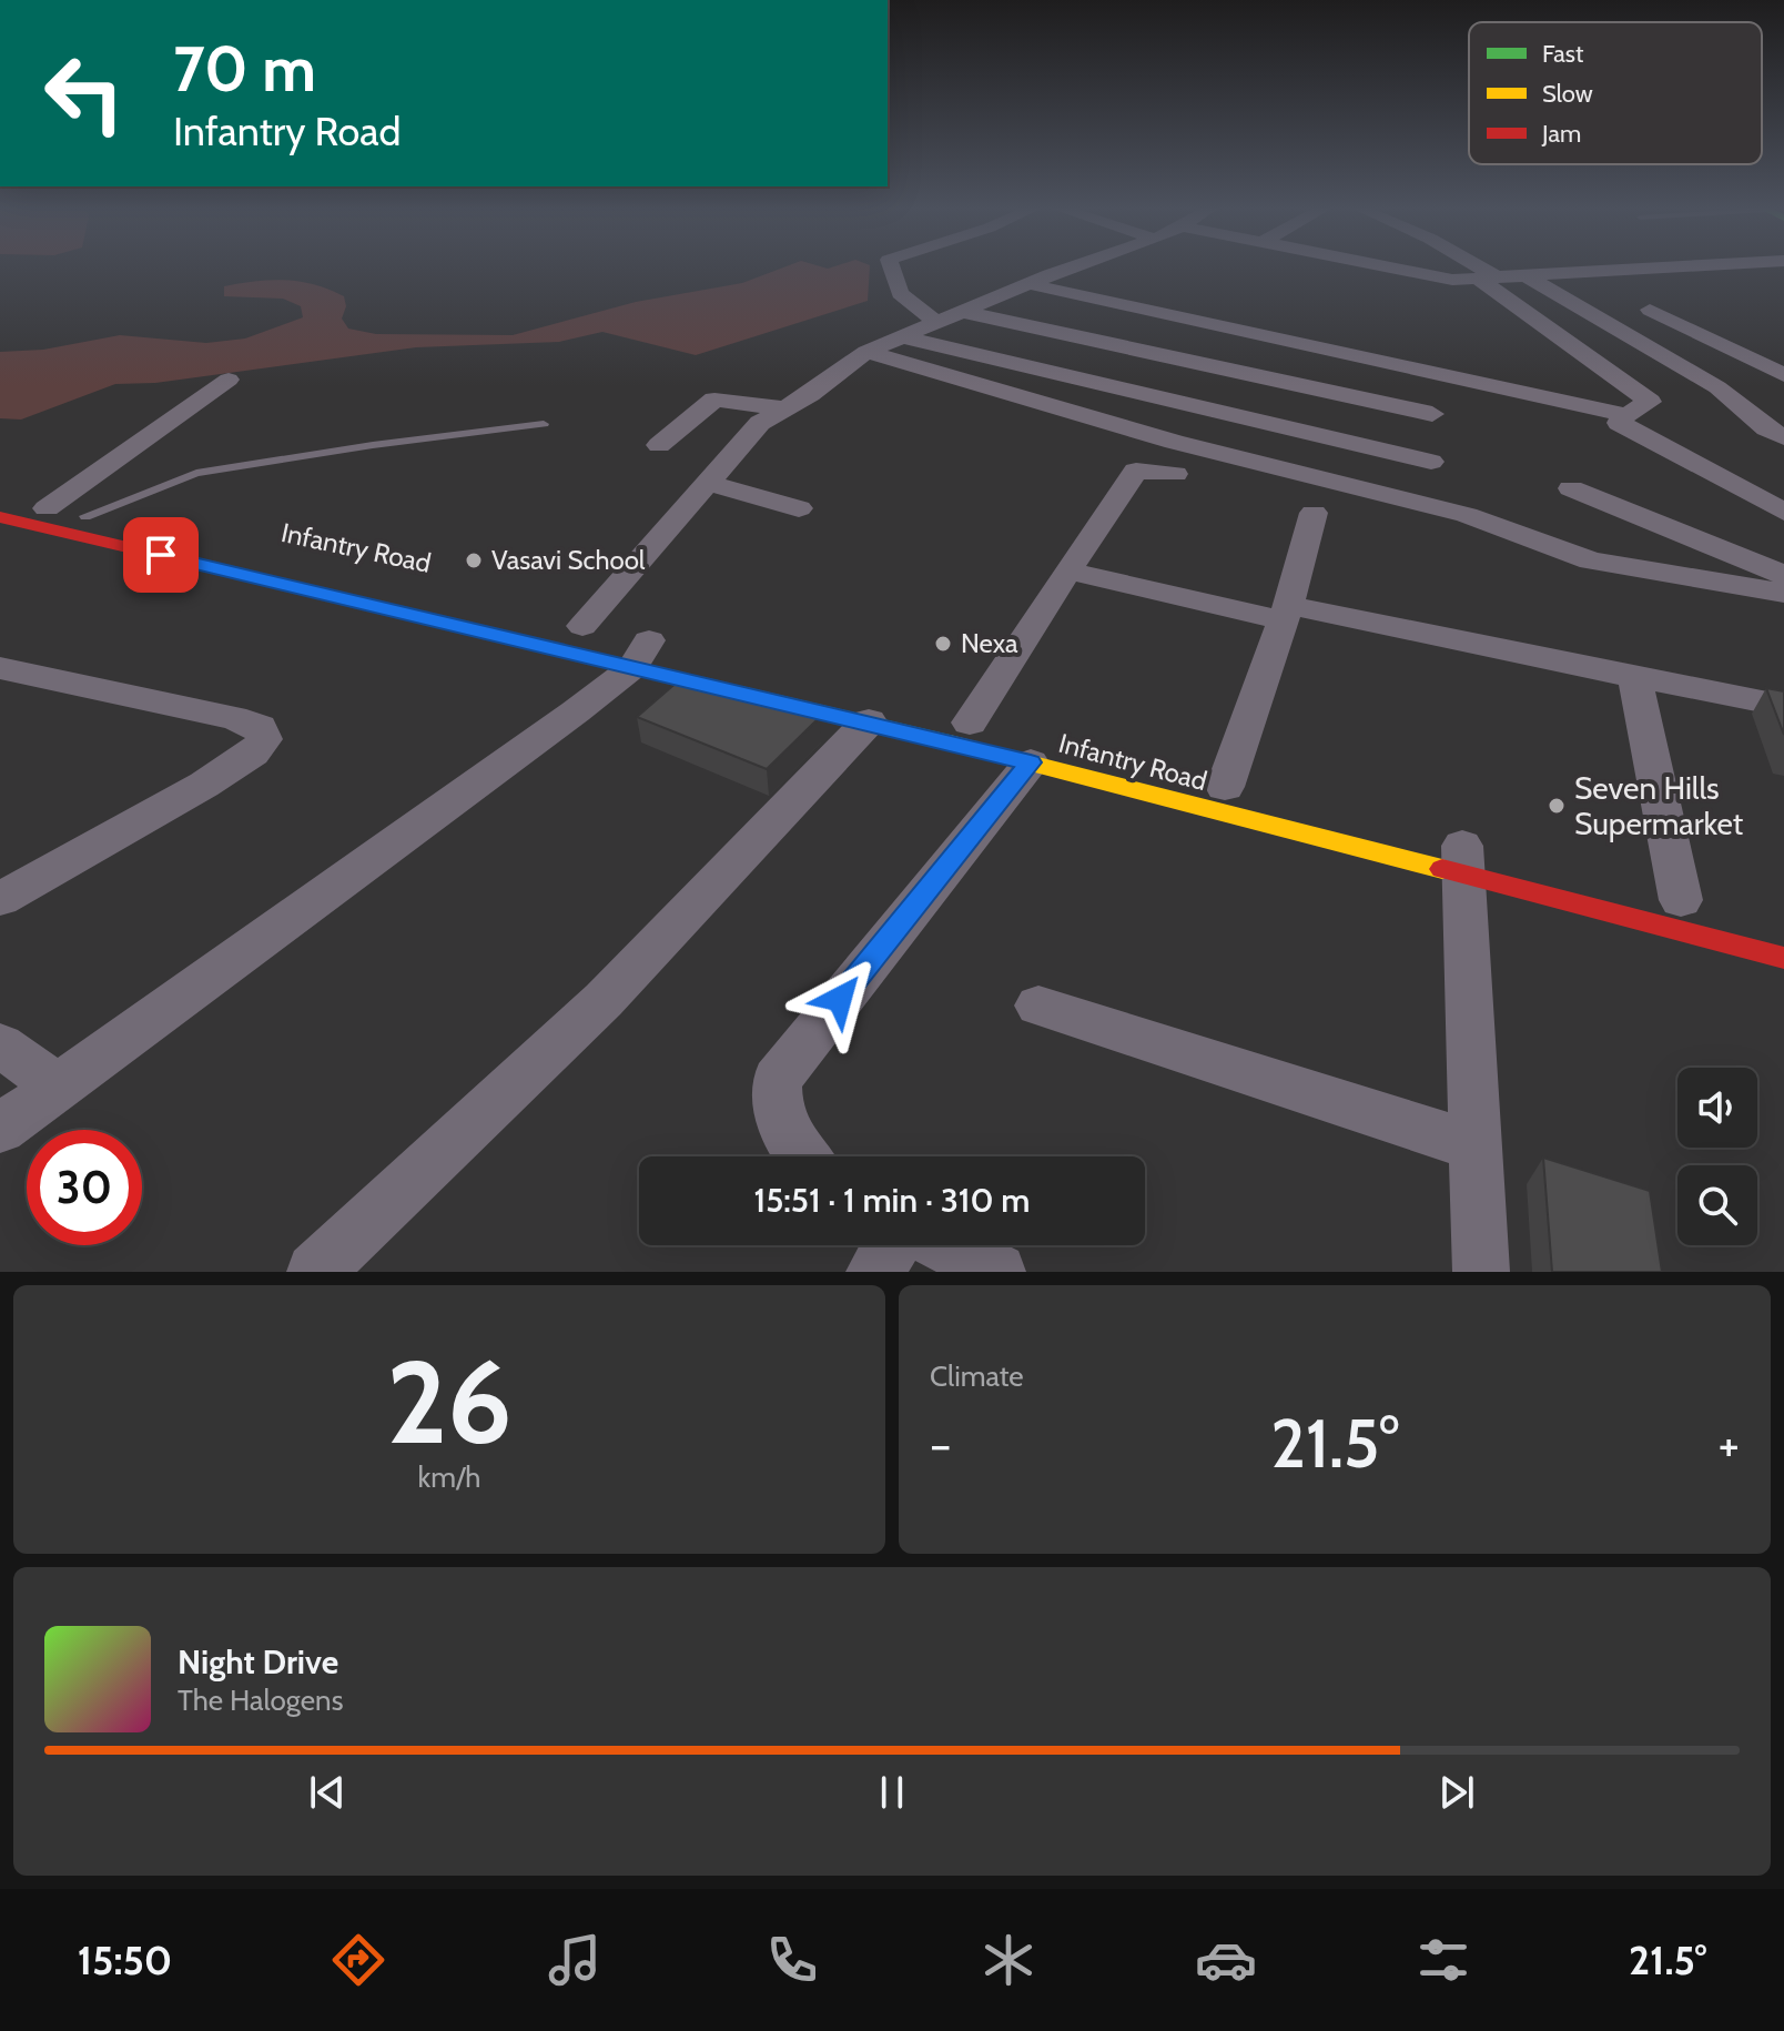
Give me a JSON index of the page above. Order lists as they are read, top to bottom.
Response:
{
  "streets": {
    "street": ["Infantry Road"]
  },
  "places": ["Vasavi School", "Nexa", "Seven Hills Supermarket"],
  "legend": ["Fast", "Slow", "Jam"],
  "page": {
    "turn": ["70 m", "Infantry Road"],
    "limit": "30",
    "trip": "15:51 · 1 min · 310 m",
    "tile": [
      ["26", "km/h"],
      "Climate"
    ],
    "heat": ["−", "21.5°", "+"],
    "song": ["Night Drive", "The Halogens"],
    "tabs": ["15:50", "21.5°"]
  }
}
